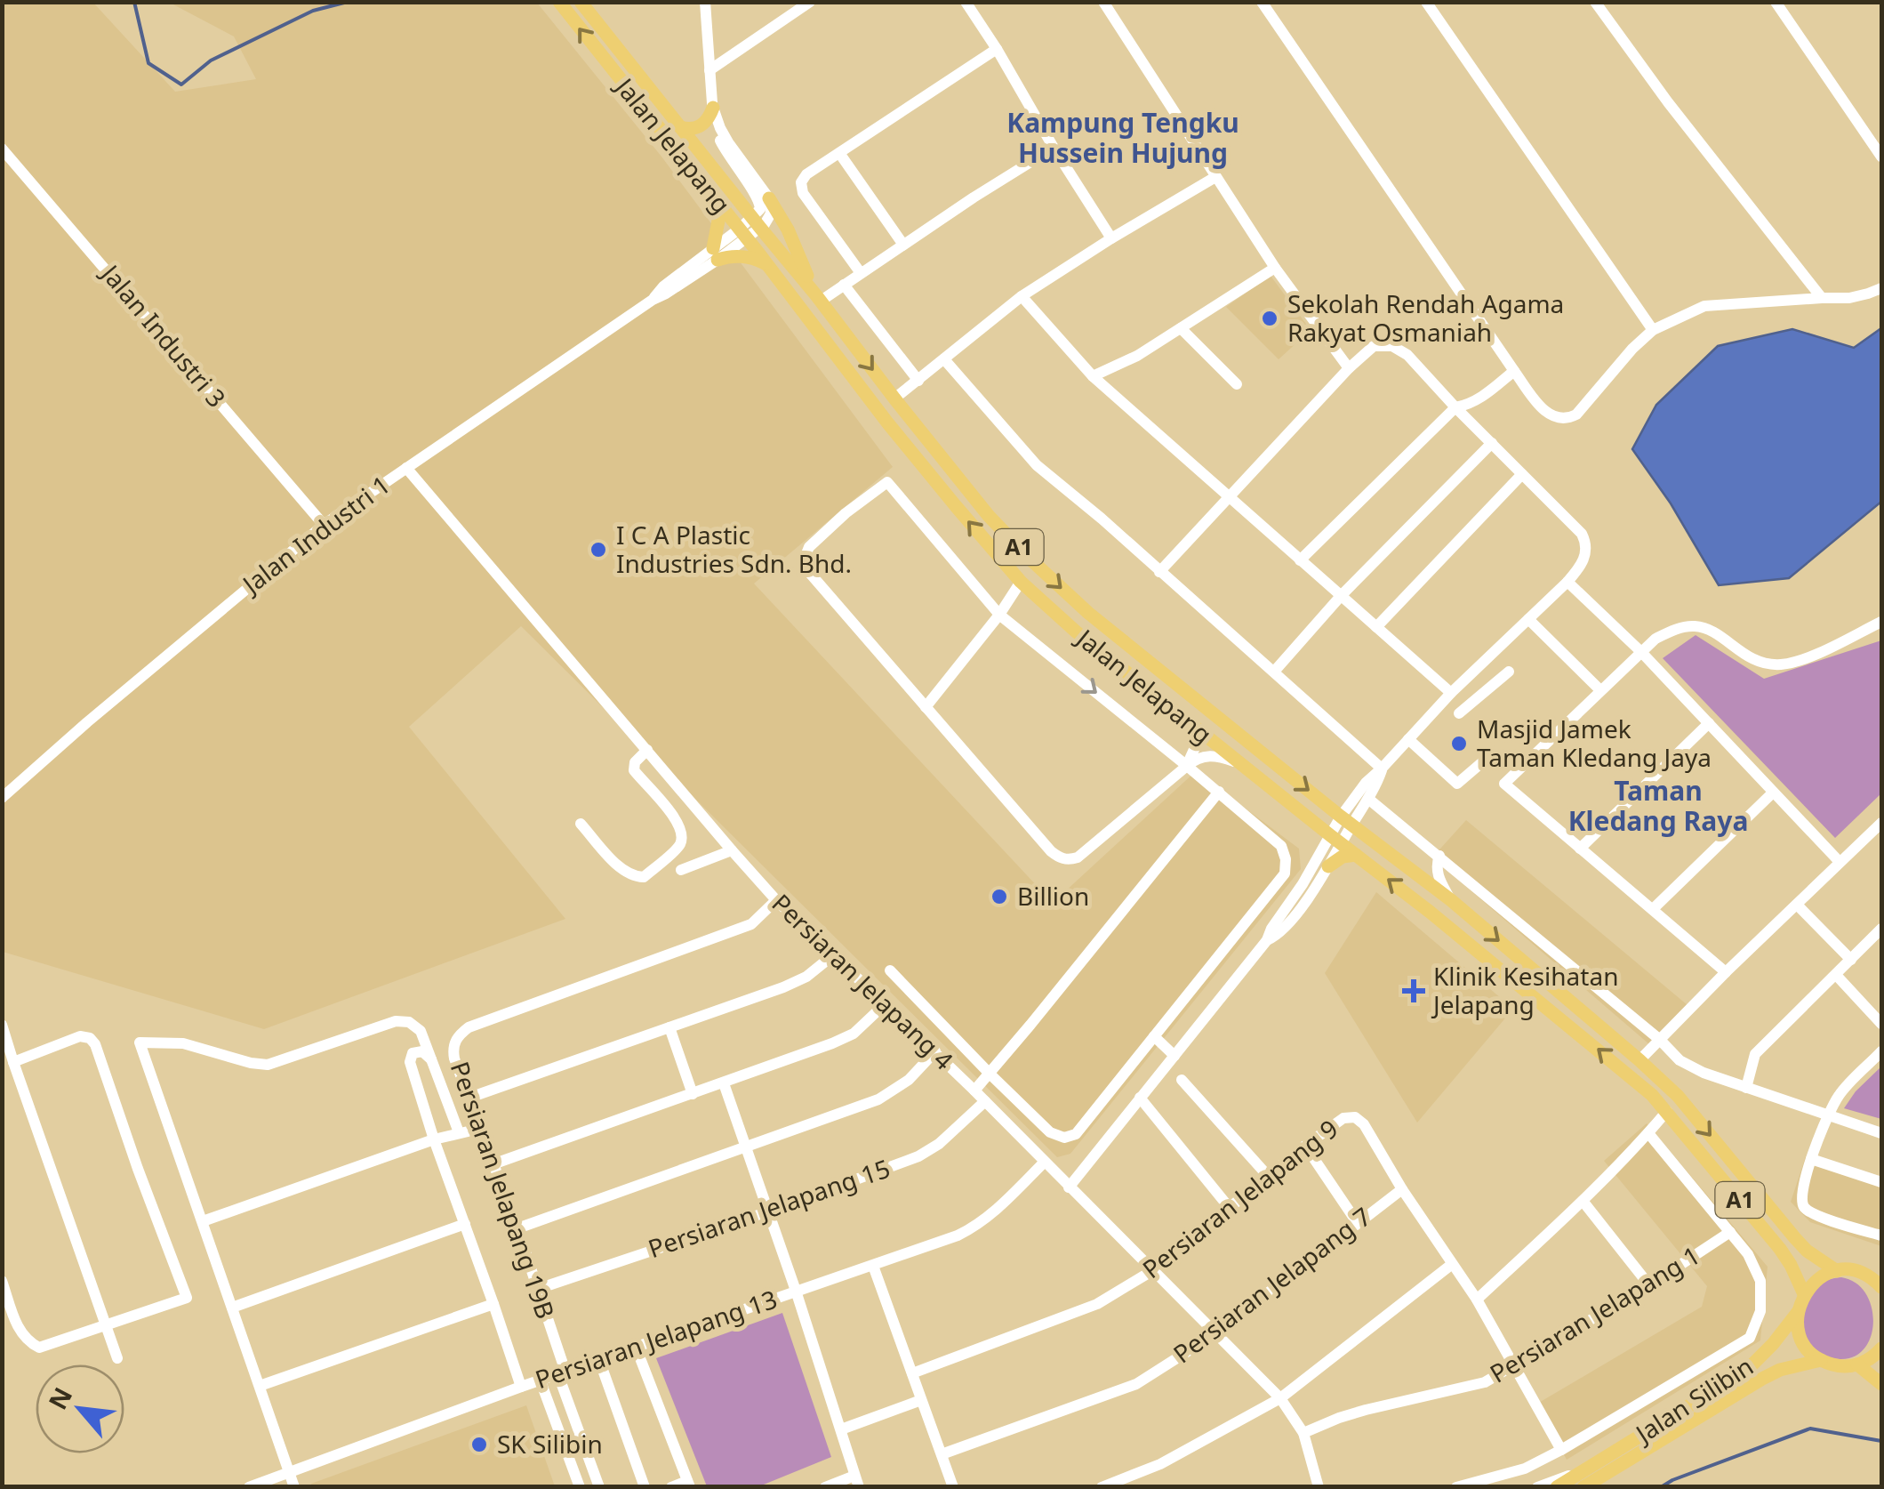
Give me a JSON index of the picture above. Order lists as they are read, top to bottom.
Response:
{
  "streets": {
    "main road": ["Jalan Jelapang", "A1", "Jalan Silibin"],
    "street": [
      "Jalan Industri 3",
      "Jalan Industri 1",
      "Persiaran Jelapang 4",
      "Persiaran Jelapang 19B",
      "Persiaran Jelapang 9",
      "Persiaran Jelapang 15",
      "Persiaran Jelapang 7",
      "Persiaran Jelapang 1",
      "Persiaran Jelapang 13"
    ]
  },
  "crossings": [
    ["Jalan Jelapang", "Jalan Industri 1"],
    ["Jalan Jelapang", "A1"],
    ["Jalan Jelapang", "Jalan Silibin"],
    ["Jalan Industri 3", "Jalan Industri 1"],
    ["Jalan Industri 1", "Persiaran Jelapang 4"],
    ["Persiaran Jelapang 4", "Persiaran Jelapang 19B"],
    ["Persiaran Jelapang 4", "Persiaran Jelapang 9"],
    ["Persiaran Jelapang 4", "Persiaran Jelapang 15"],
    ["Persiaran Jelapang 4", "Persiaran Jelapang 7"],
    ["Persiaran Jelapang 4", "Persiaran Jelapang 1"],
    ["Persiaran Jelapang 4", "Persiaran Jelapang 13"],
    ["Persiaran Jelapang 19B", "Persiaran Jelapang 15"],
    ["Persiaran Jelapang 19B", "Persiaran Jelapang 13"],
    ["Persiaran Jelapang 9", "Persiaran Jelapang 7"],
    ["Persiaran Jelapang 9", "Persiaran Jelapang 1"]
  ],
  "districts": ["Kampung Tengku Hussein Hujung", "Taman Kledang Raya"],
  "places": {
    "other": [
      "Sekolah Rendah Agama Rakyat Osmaniah",
      "I C A Plastic Industries Sdn. Bhd.",
      "Masjid Jamek Taman Kledang Jaya",
      "Billion",
      "SK Silibin"
    ],
    "health": ["Klinik Kesihatan Jelapang"]
  },
  "north": "top left"
}
